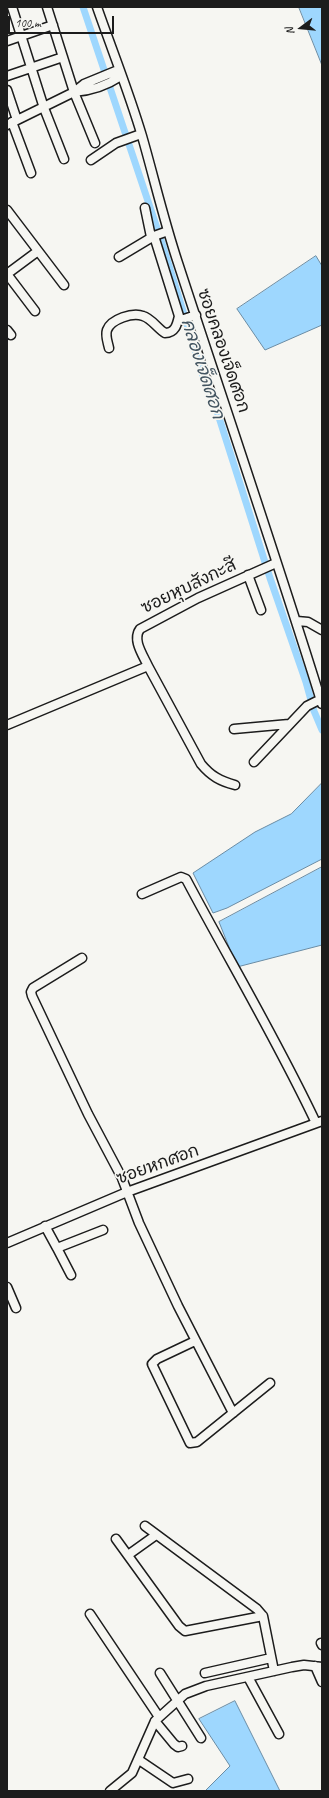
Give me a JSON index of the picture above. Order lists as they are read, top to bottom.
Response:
{
  "streets": {
    "street": ["ซอยคลองเจ็ดศอก", "ซอยหุบสังกะสี", "ซอยหกศอก"]
  },
  "crossings": [
    ["ซอยคลองเจ็ดศอก", "ซอยหุบสังกะสี"]
  ],
  "water": ["คลองเจ็ดศอก"],
  "scale_bar": "100 m",
  "north": "left"
}
